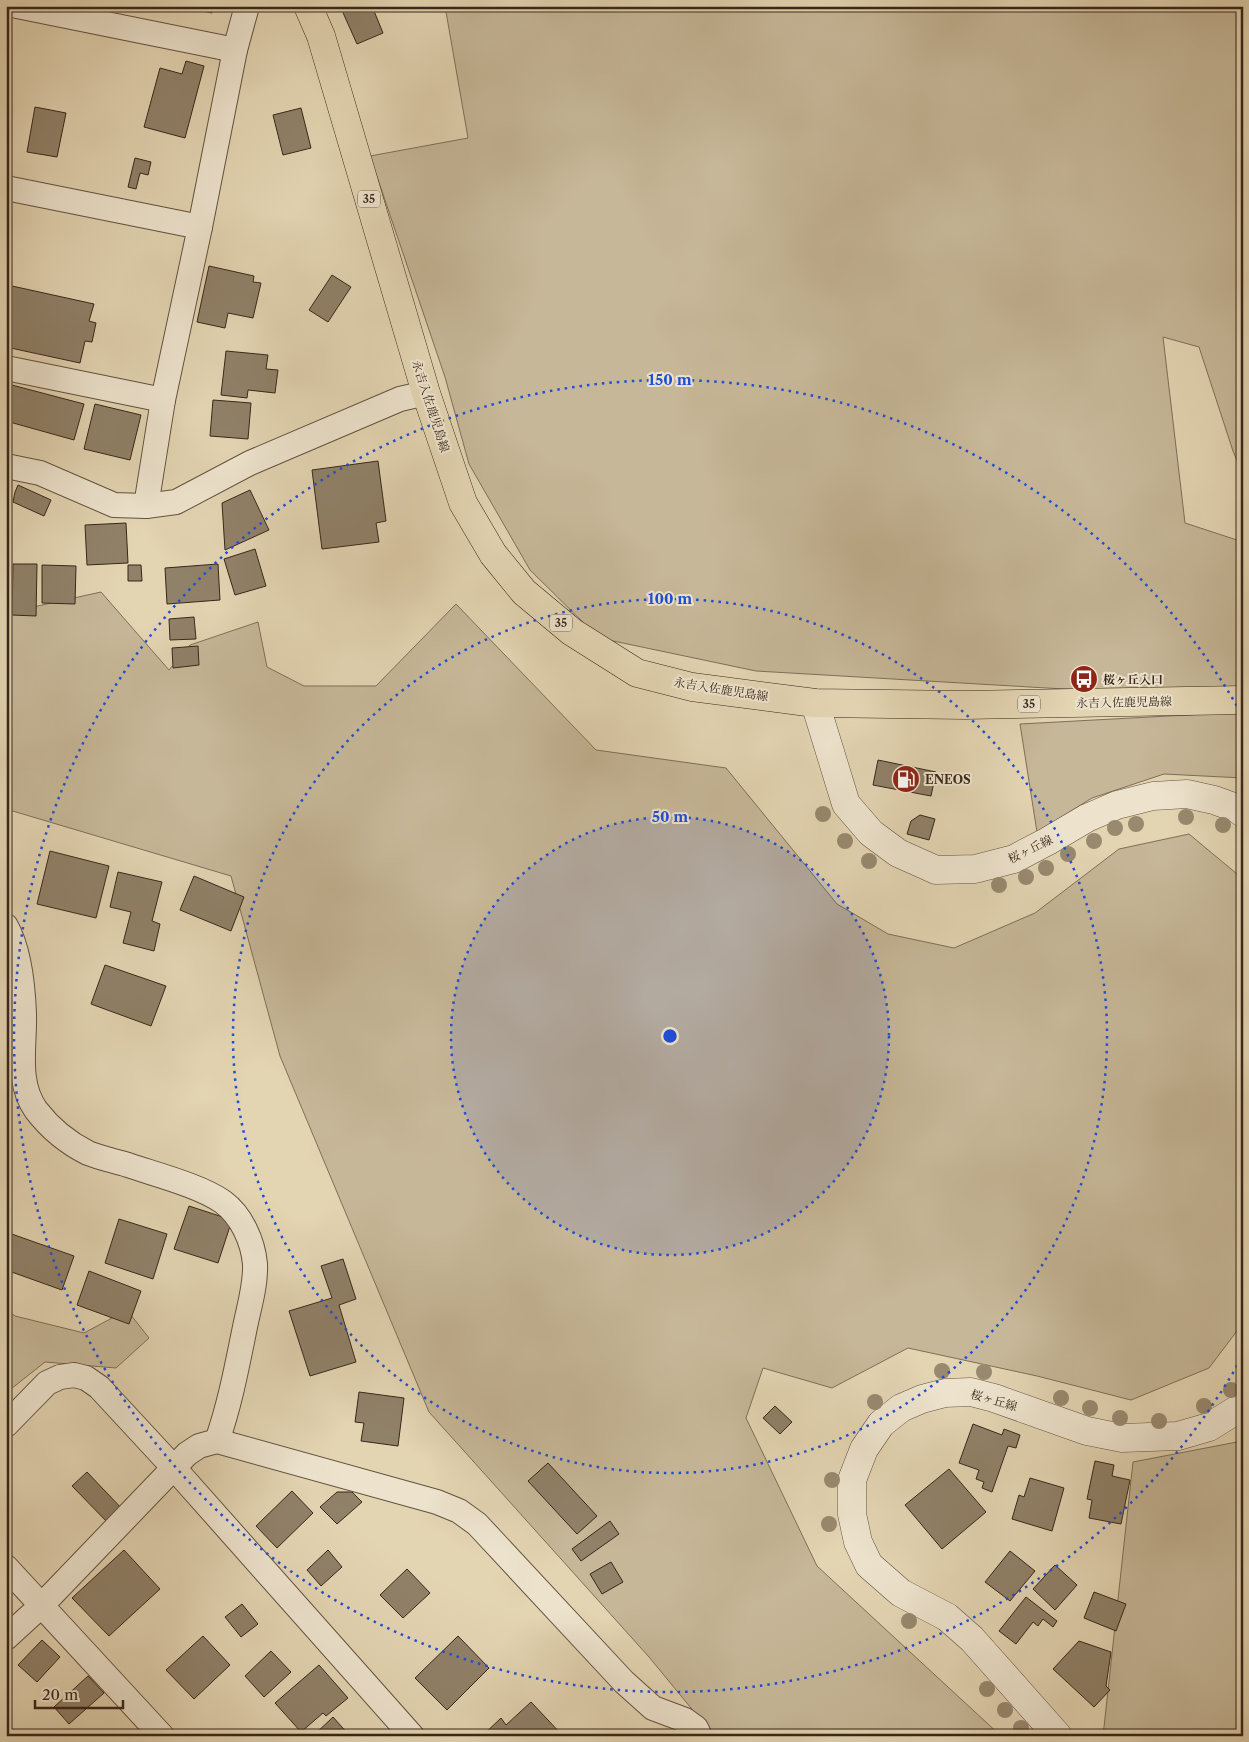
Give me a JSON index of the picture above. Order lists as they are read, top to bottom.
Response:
{
  "streets": {
    "main road": ["35", "永吉入佐鹿児島線"],
    "street": ["桜ヶ丘線"]
  },
  "crossings": [
    ["永吉入佐鹿児島線", "桜ヶ丘線"]
  ],
  "places": {
    "bus stop": ["桜ヶ丘入口"],
    "fuel station": ["ENEOS"]
  },
  "scale_bar": "20 m",
  "rings": ["150 m", "100 m", "50 m"]
}
